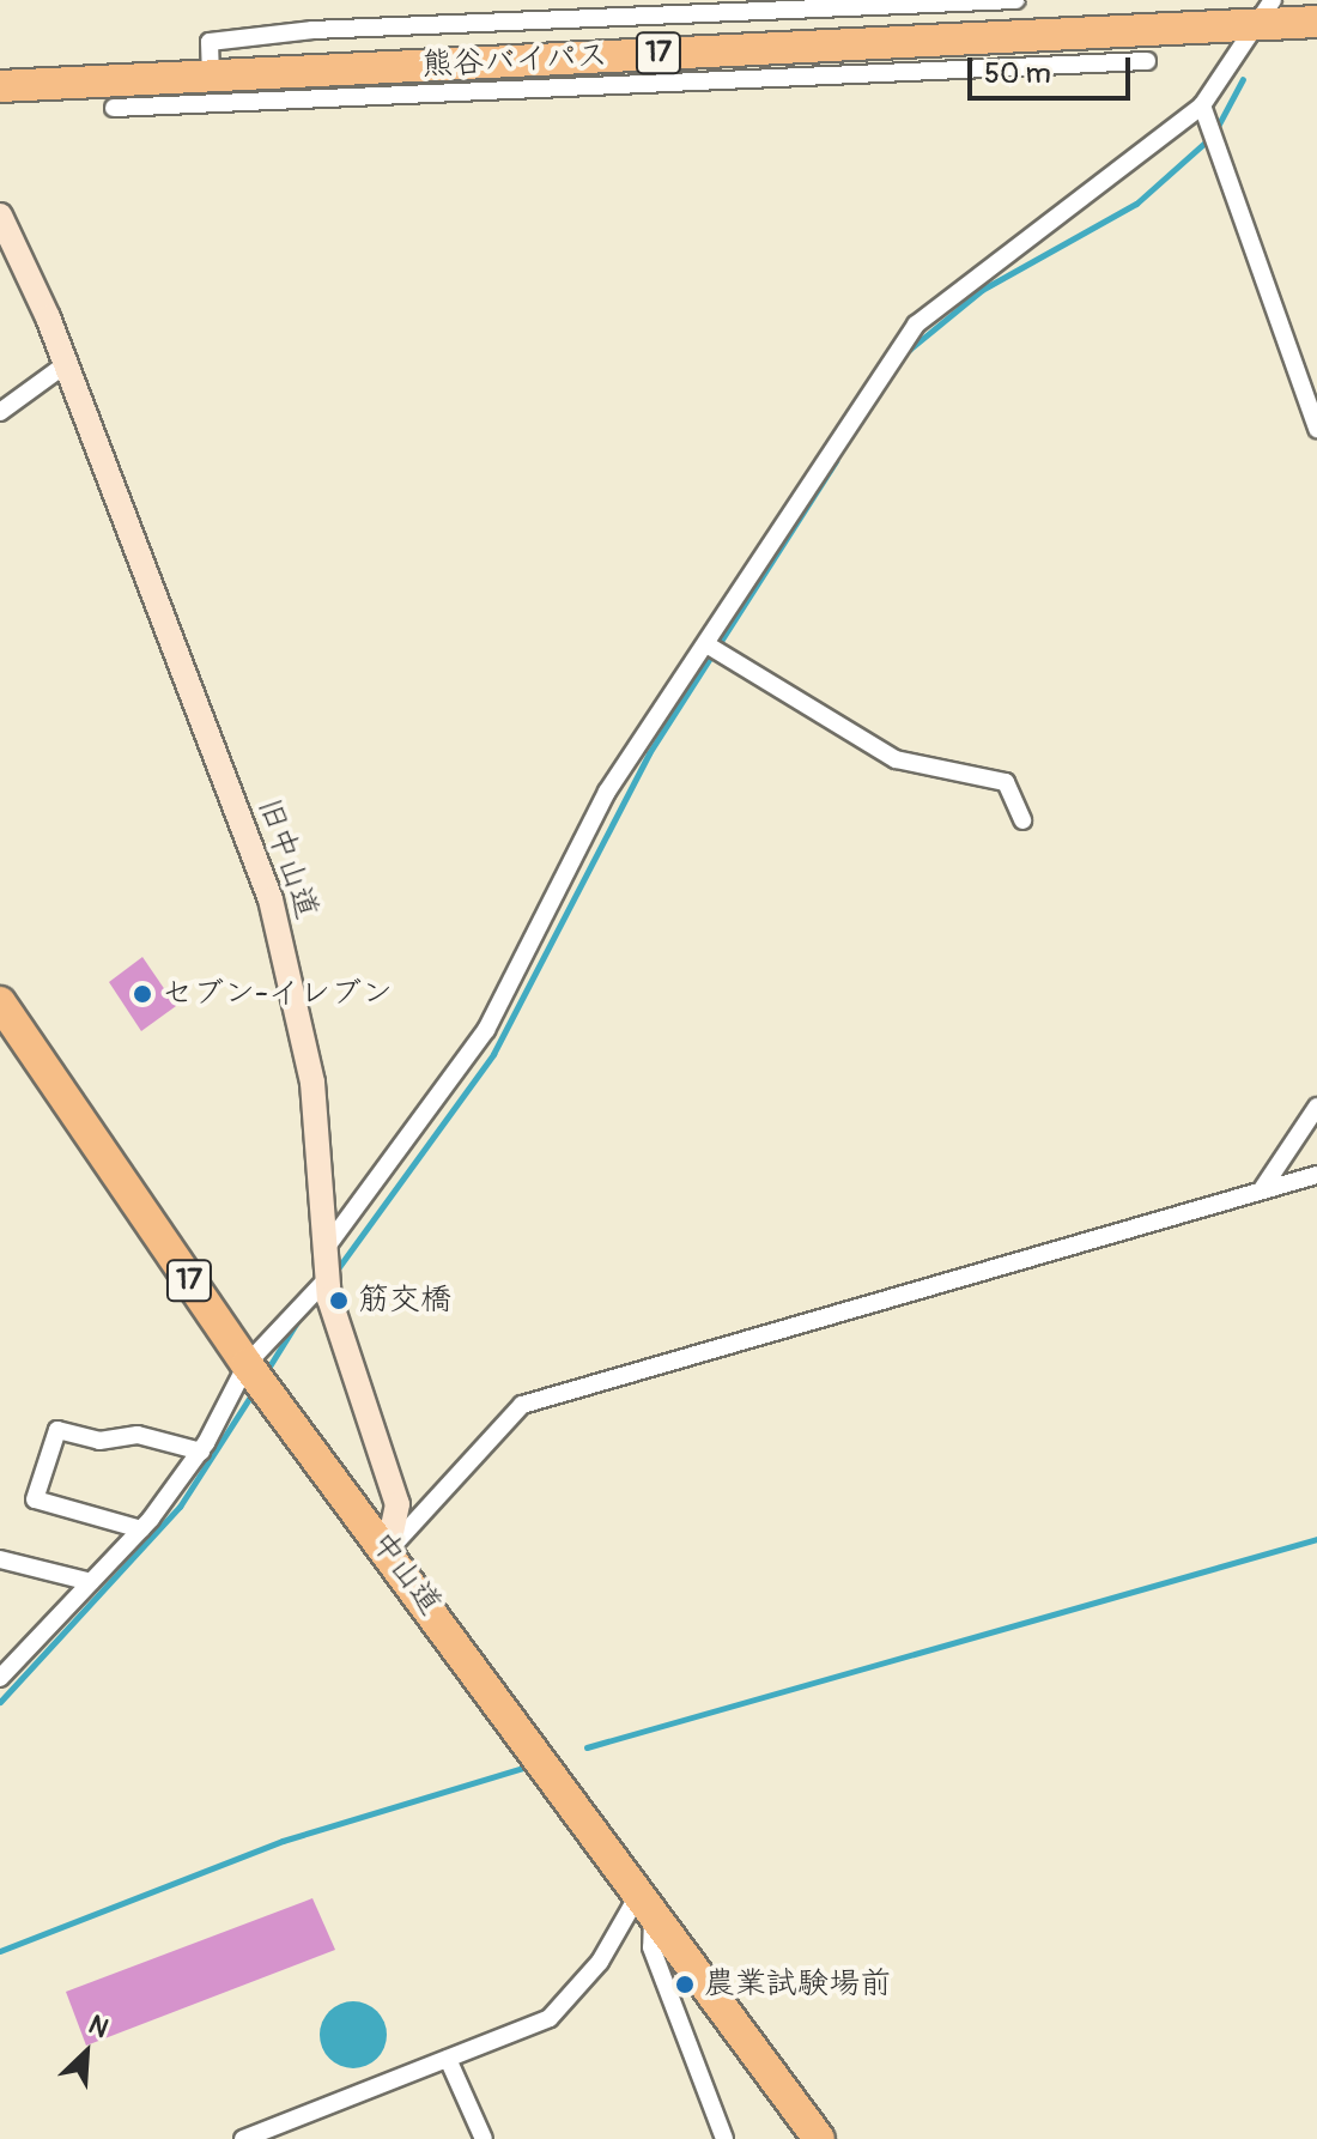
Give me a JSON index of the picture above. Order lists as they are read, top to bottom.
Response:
{
  "streets": {
    "highway": ["17", "熊谷バイパス", "中山道"],
    "main road": ["旧中山道"]
  },
  "crossings": [
    ["旧中山道", "中山道"]
  ],
  "places": ["セブン-イレブン", "筋交橋", "農業試験場前"],
  "scale_bar": "50 m",
  "north": "top right"
}
